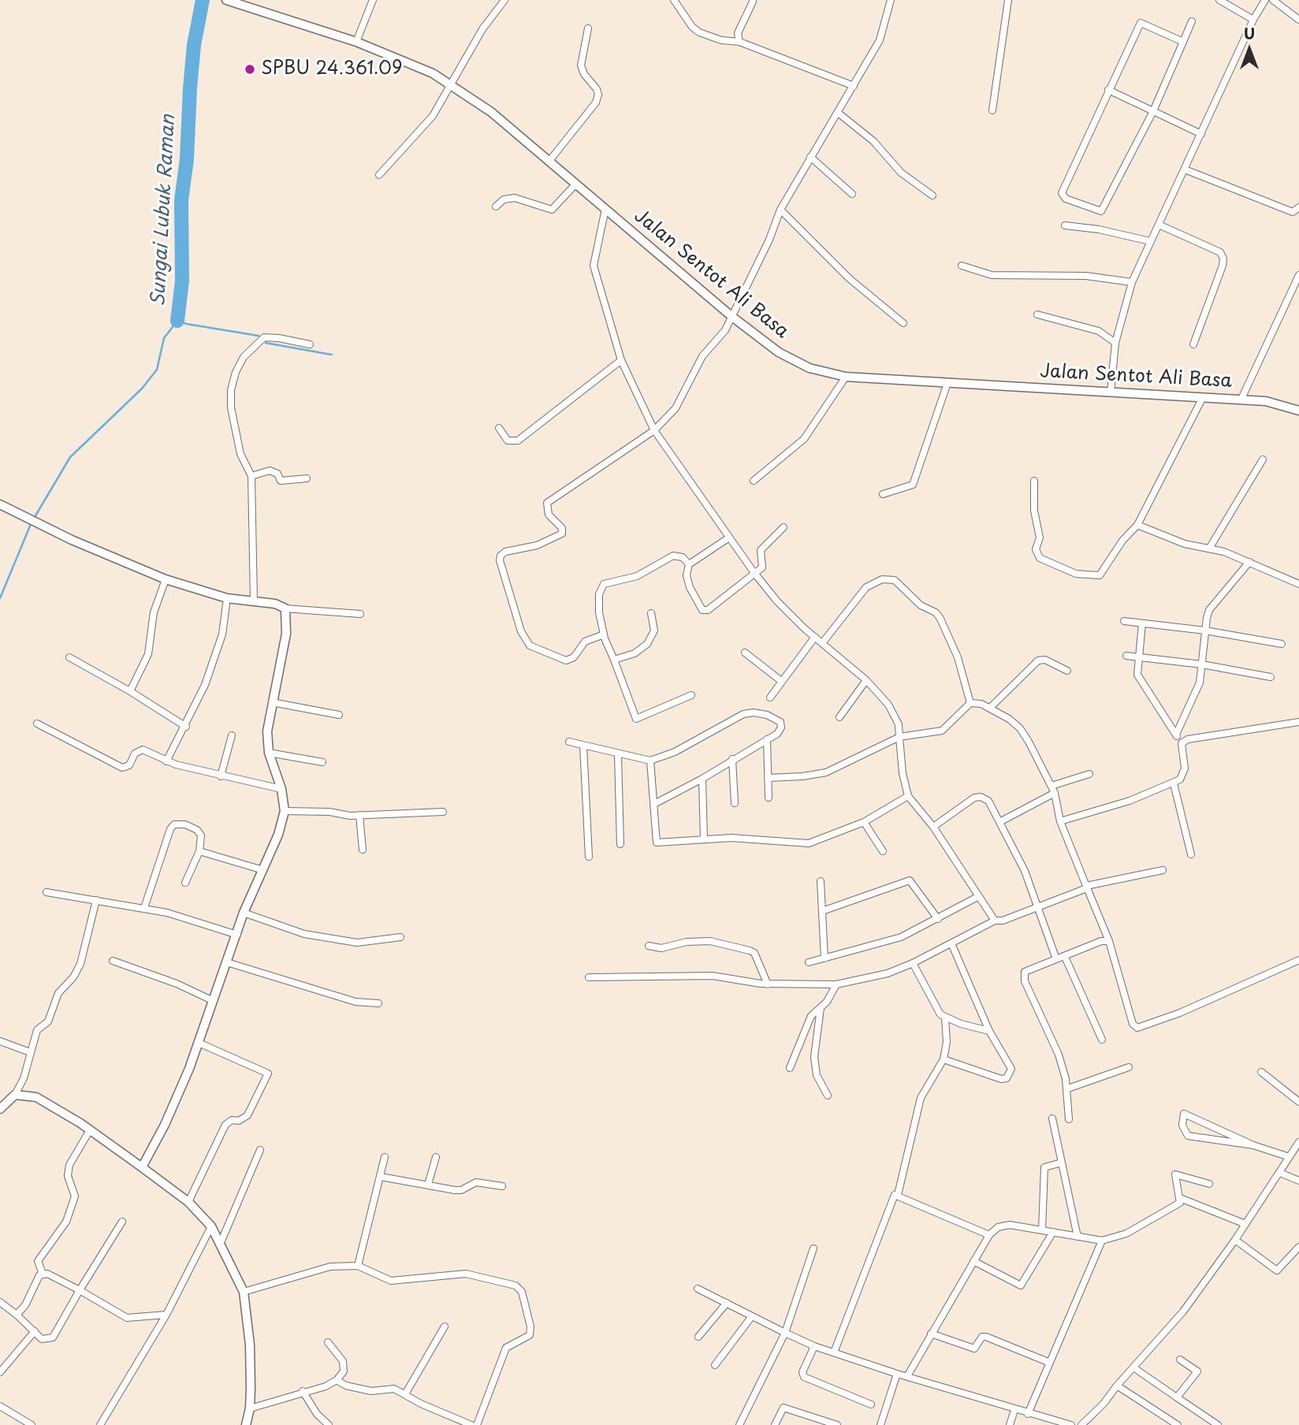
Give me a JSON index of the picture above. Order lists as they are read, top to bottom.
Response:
{
  "streets": {
    "street": ["Jalan Sentot Ali Basa"]
  },
  "water": ["Sungai Lubuk Raman"],
  "places": ["SPBU 24.361.09"],
  "north": "top"
}
